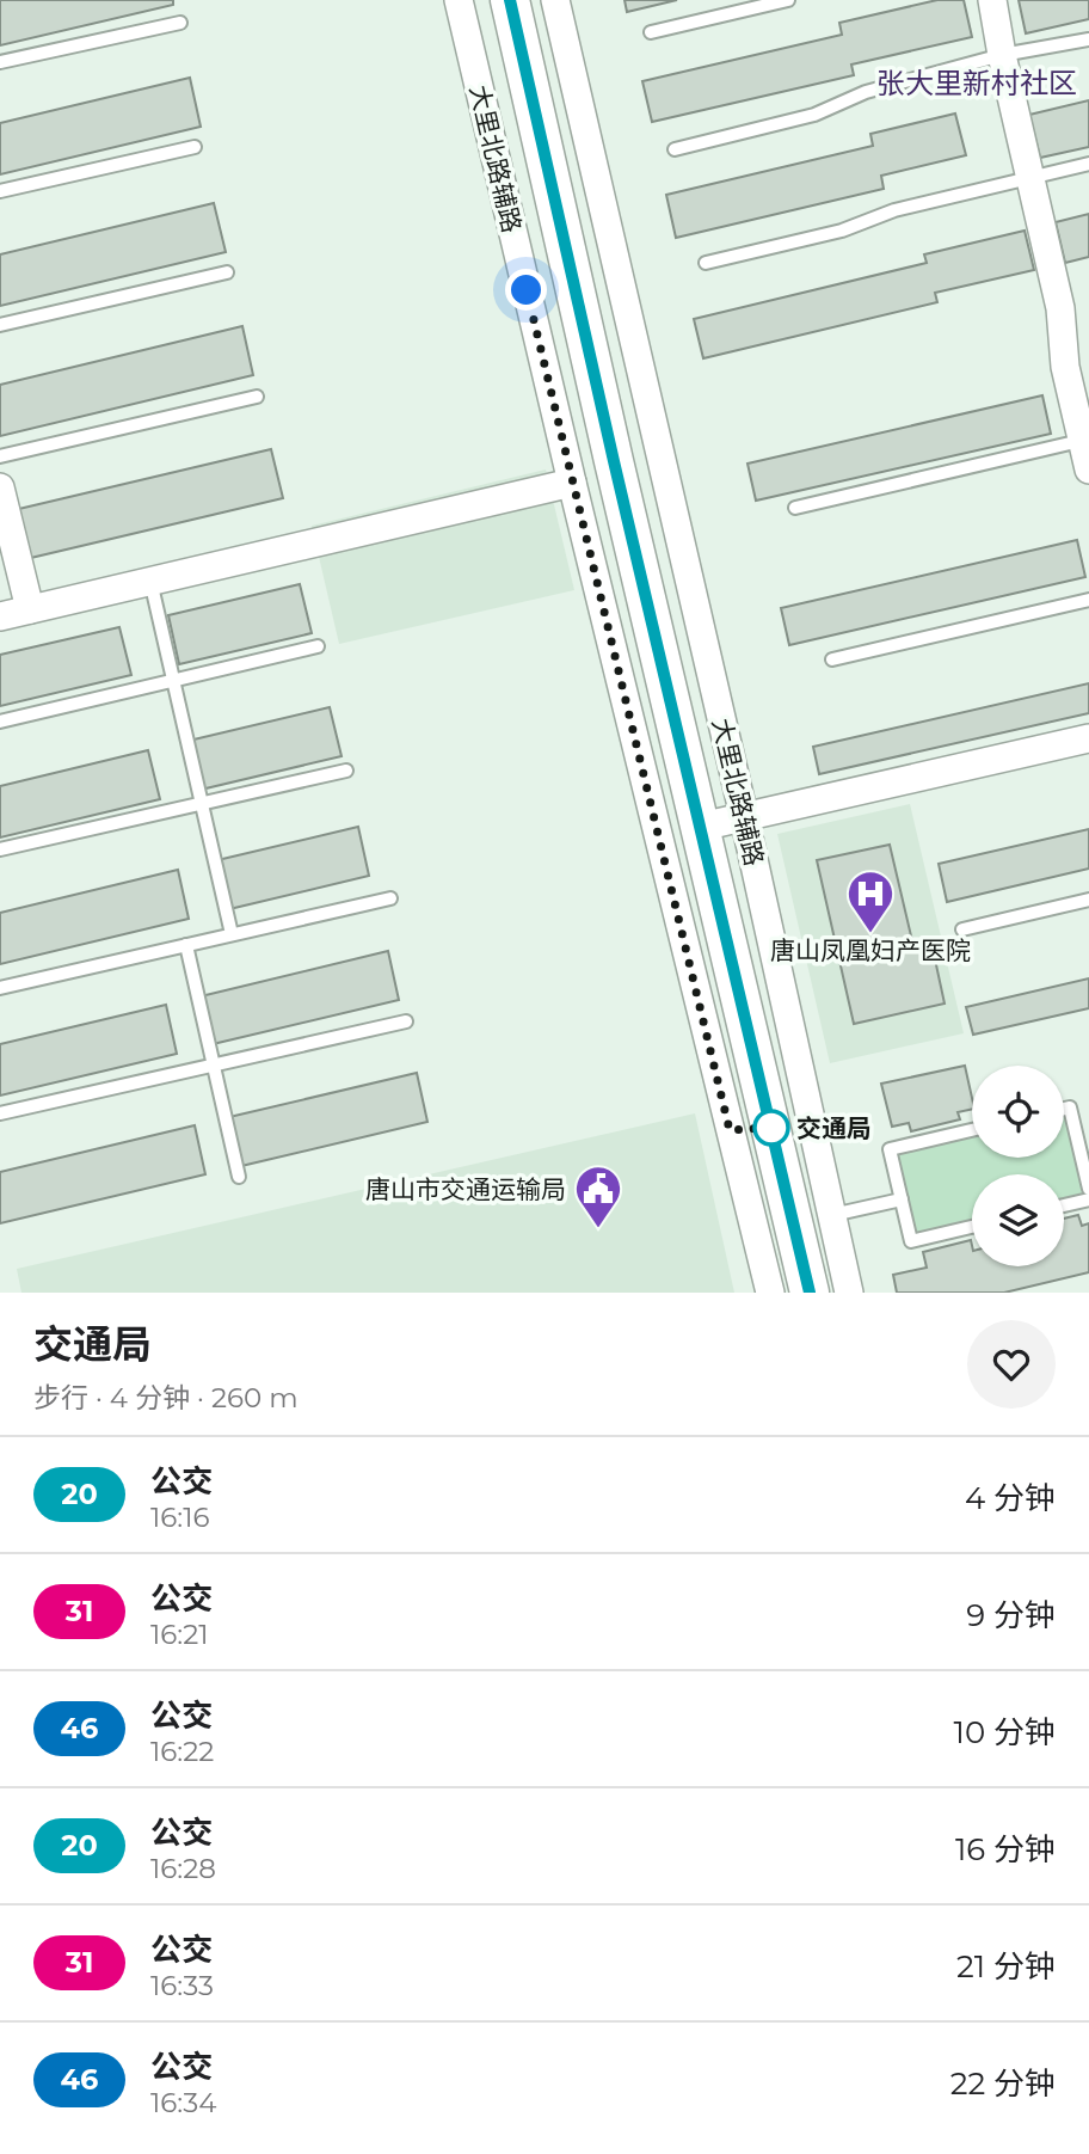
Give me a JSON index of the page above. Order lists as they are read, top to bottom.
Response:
{
  "streets": {
    "street": ["大里北路辅路"]
  },
  "districts": ["张大里新村社区"],
  "places": {
    "hospital": ["唐山凤凰妇产医院"],
    "other": ["交通局"],
    "public building": ["唐山市交通运输局"]
  },
  "lines": ["bus line 20"],
  "page": {
    "heading": ["交通局", "步行 · 4 分钟 · 260 m"],
    "list": [
      {
        "mark": "20",
        "name": "公交",
        "note": "16:16",
        "value": "4 分钟"
      },
      {
        "mark": "31",
        "name": "公交",
        "note": "16:21",
        "value": "9 分钟"
      },
      {
        "mark": "46",
        "name": "公交",
        "note": "16:22",
        "value": "10 分钟"
      },
      {
        "mark": "20",
        "name": "公交",
        "note": "16:28",
        "value": "16 分钟"
      },
      {
        "mark": "31",
        "name": "公交",
        "note": "16:33",
        "value": "21 分钟"
      },
      {
        "mark": "46",
        "name": "公交",
        "note": "16:34",
        "value": "22 分钟"
      }
    ]
  }
}
